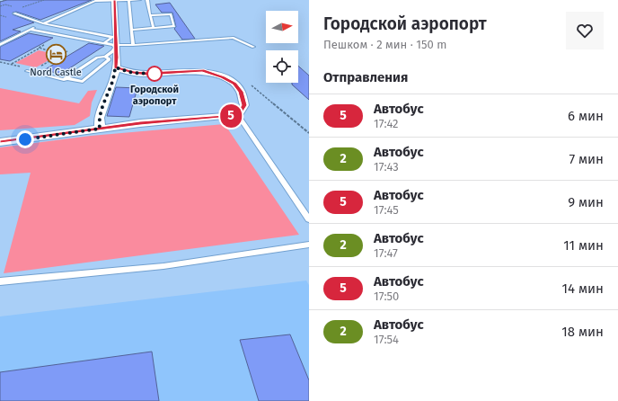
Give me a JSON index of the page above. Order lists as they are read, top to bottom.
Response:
{
  "places": {
    "hotel": ["Nord Castle"],
    "other": ["Городской аэропорт"]
  },
  "lines": ["bus line 5"],
  "north": "right",
  "page": {
    "on_map": "5",
    "heading": [
      ["Городской аэропорт", "Пешком · 2 мин · 150 m"],
      "Отправления"
    ],
    "list": [
      {
        "mark": "5",
        "name": "Автобус",
        "note": "17:42",
        "value": "6 мин"
      },
      {
        "mark": "2",
        "name": "Автобус",
        "note": "17:43",
        "value": "7 мин"
      },
      {
        "mark": "5",
        "name": "Автобус",
        "note": "17:45",
        "value": "9 мин"
      },
      {
        "mark": "2",
        "name": "Автобус",
        "note": "17:47",
        "value": "11 мин"
      },
      {
        "mark": "5",
        "name": "Автобус",
        "note": "17:50",
        "value": "14 мин"
      },
      {
        "mark": "2",
        "name": "Автобус",
        "note": "17:54",
        "value": "18 мин"
      }
    ]
  }
}
